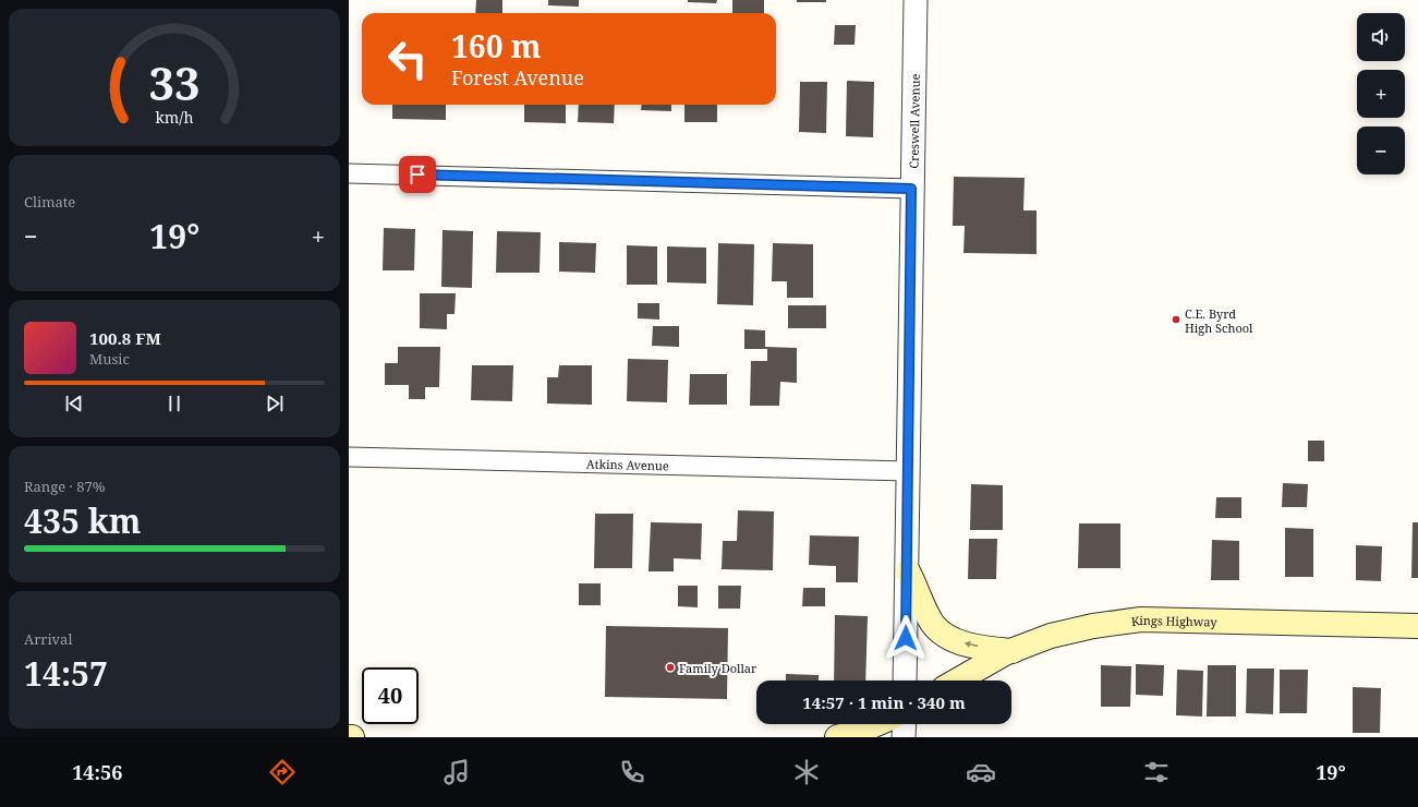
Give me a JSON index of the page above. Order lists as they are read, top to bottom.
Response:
{
  "streets": {
    "main road": ["Kings Highway"],
    "street": ["Creswell Avenue", "Atkins Avenue"]
  },
  "crossings": [
    ["Creswell Avenue", "Atkins Avenue"]
  ],
  "places": ["C.E. Byrd High School", "Family Dollar"],
  "page": {
    "map_buttons": ["+", "−"],
    "turn": ["160 m", "Forest Avenue"],
    "tile": [
      "Climate",
      ["Range · 87%", "435 km"],
      ["Arrival", "14:57"]
    ],
    "heat": ["−", "19°", "+"],
    "song": ["100.8 FM", "Music"],
    "limit": "40",
    "trip": "14:57 · 1 min · 340 m",
    "tabs": ["14:56", "19°"],
    "gauge": ["33", "km/h"]
  }
}
